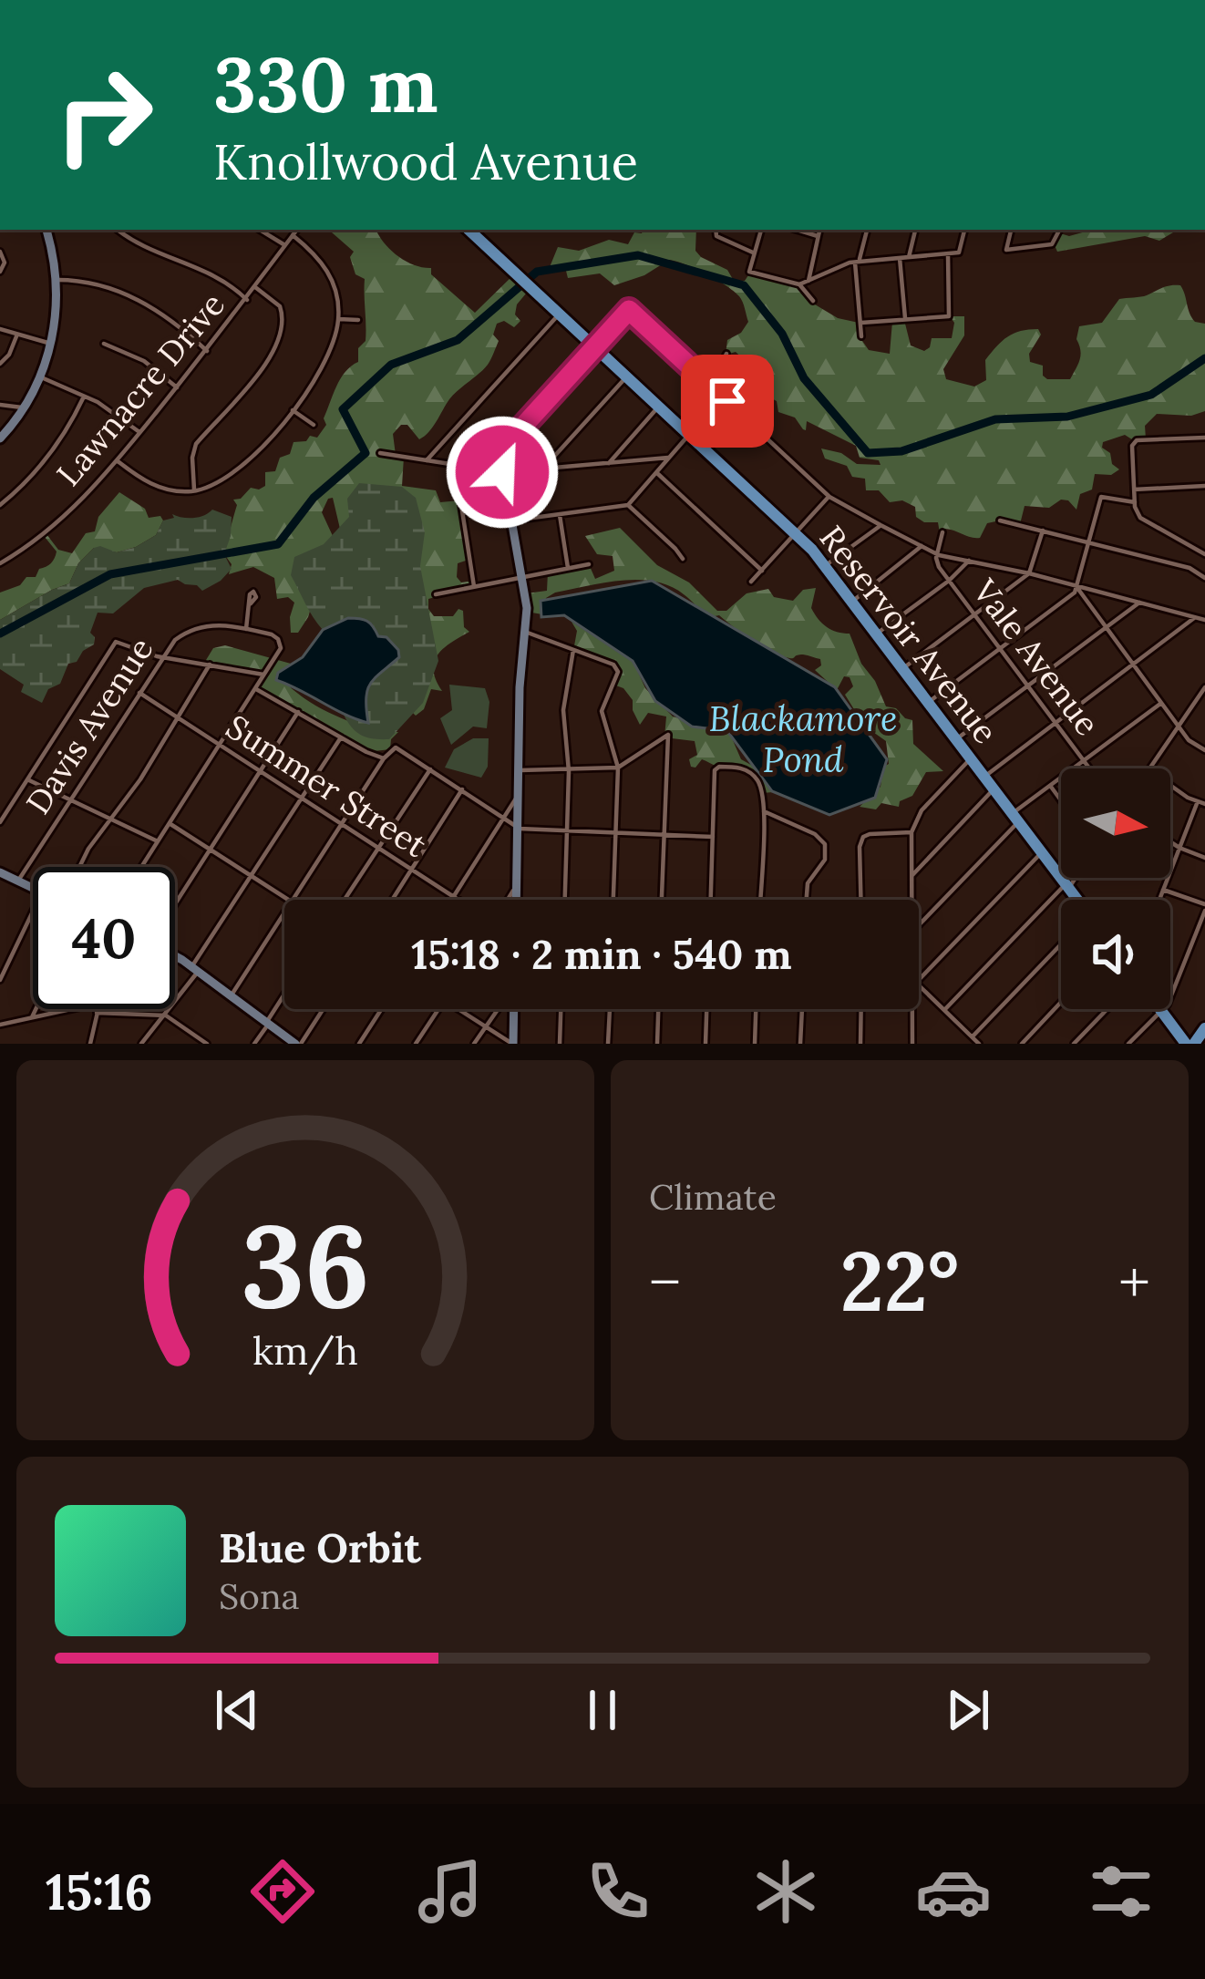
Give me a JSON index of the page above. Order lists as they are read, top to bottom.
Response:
{
  "streets": {
    "main road": ["Reservoir Avenue"],
    "street": [
      "Lawnacre Drive",
      "Vale Avenue",
      "Davis Avenue",
      "Summer Street"
    ]
  },
  "crossings": [
    ["Davis Avenue", "Summer Street"]
  ],
  "water": ["Blackamore Pond"],
  "north": "right",
  "page": {
    "turn": ["330 m", "Knollwood Avenue"],
    "limit": "40",
    "trip": "15:18 · 2 min · 540 m",
    "tile": "Climate",
    "heat": ["−", "22°", "+"],
    "song": ["Blue Orbit", "Sona"],
    "tabs": "15:16",
    "gauge": ["36", "km/h"]
  }
}
